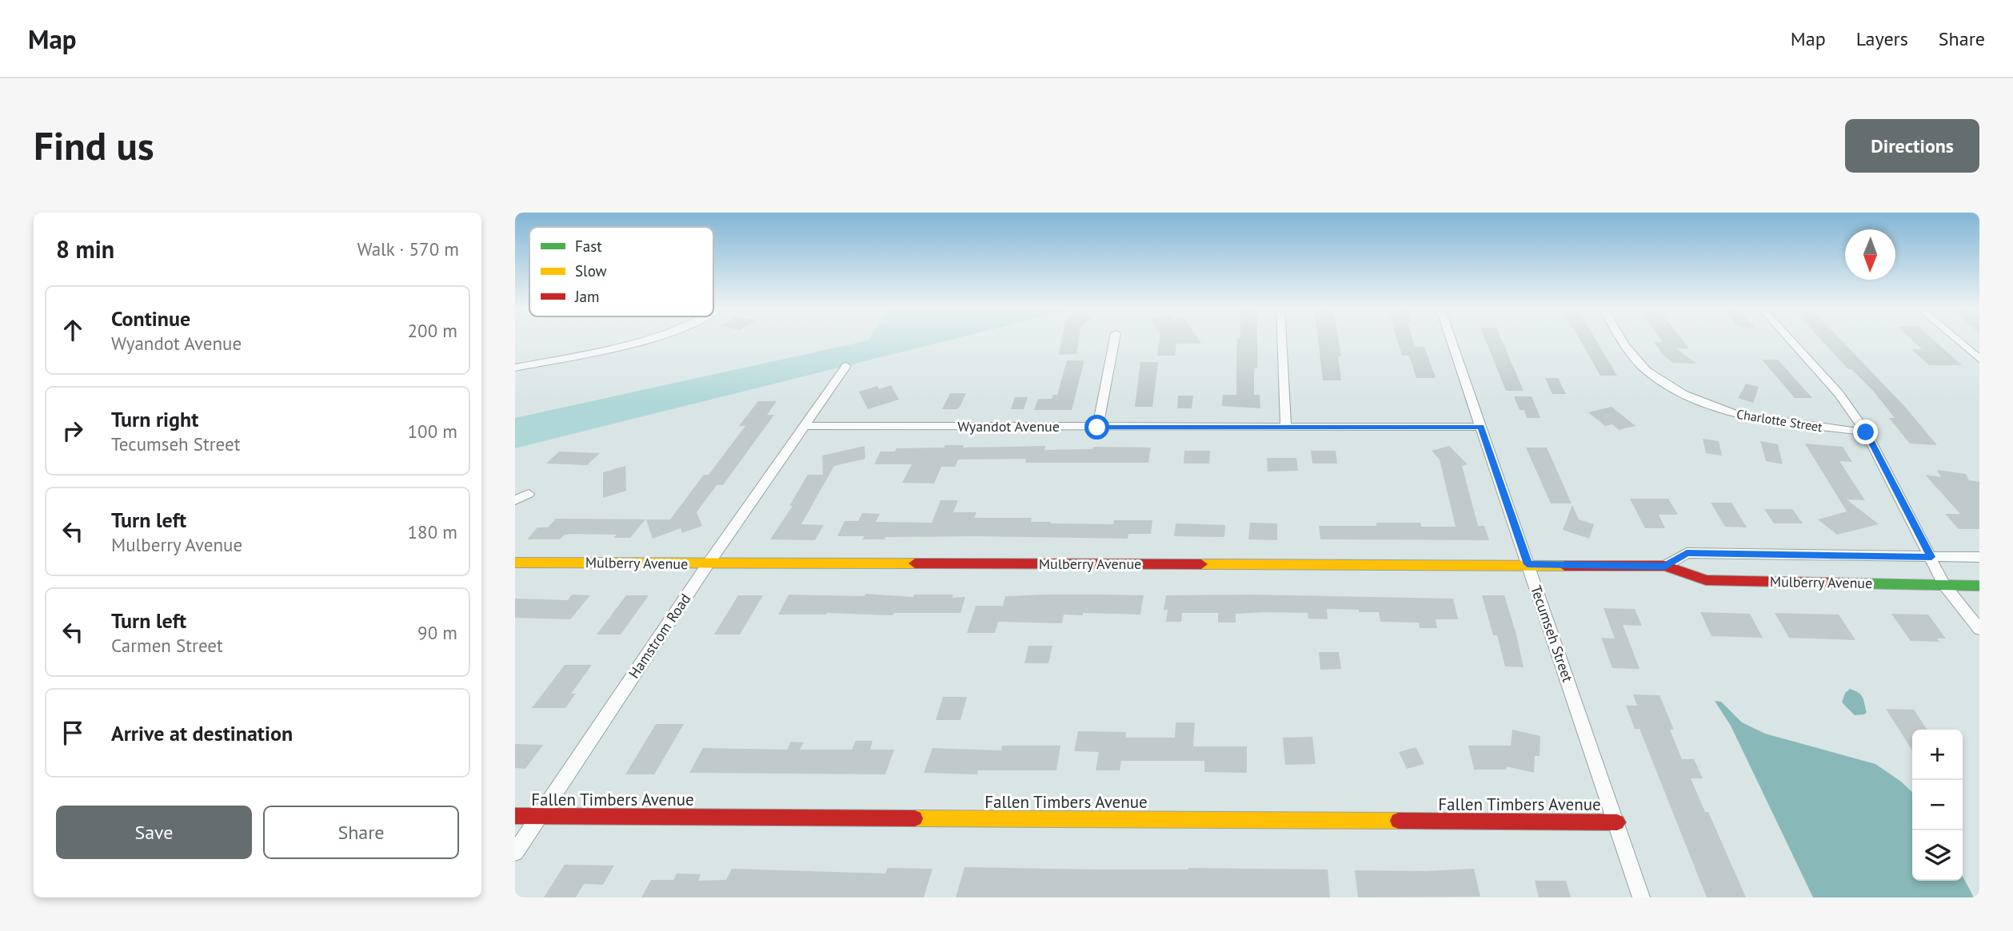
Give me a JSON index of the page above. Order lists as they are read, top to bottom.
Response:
{
  "streets": {
    "street": [
      "Charlotte Street",
      "Wyandot Avenue",
      "Mulberry Avenue",
      "Tecumseh Street",
      "Hamstrom Road",
      "Fallen Timbers Avenue"
    ]
  },
  "crossings": [
    ["Wyandot Avenue", "Tecumseh Street"],
    ["Wyandot Avenue", "Hamstrom Road"],
    ["Mulberry Avenue", "Tecumseh Street"],
    ["Mulberry Avenue", "Hamstrom Road"],
    ["Tecumseh Street", "Fallen Timbers Avenue"],
    ["Hamstrom Road", "Fallen Timbers Avenue"]
  ],
  "legend": ["Fast", "Slow", "Jam"],
  "north": "bottom",
  "page": {
    "header": "Map",
    "nav": ["Map", "Layers", "Share"],
    "buttons": [
      "Directions",
      ["Save", "Share"]
    ],
    "title": "Find us",
    "heading": ["8 min", "Walk · 570 m"],
    "list": [
      ["Continue", "Wyandot Avenue", "200 m"],
      ["Turn right", "Tecumseh Street", "100 m"],
      ["Turn left", "Mulberry Avenue", "180 m"],
      ["Turn left", "Carmen Street", "90 m"],
      "Arrive at destination"
    ],
    "map_buttons": ["+", "−"]
  }
}
